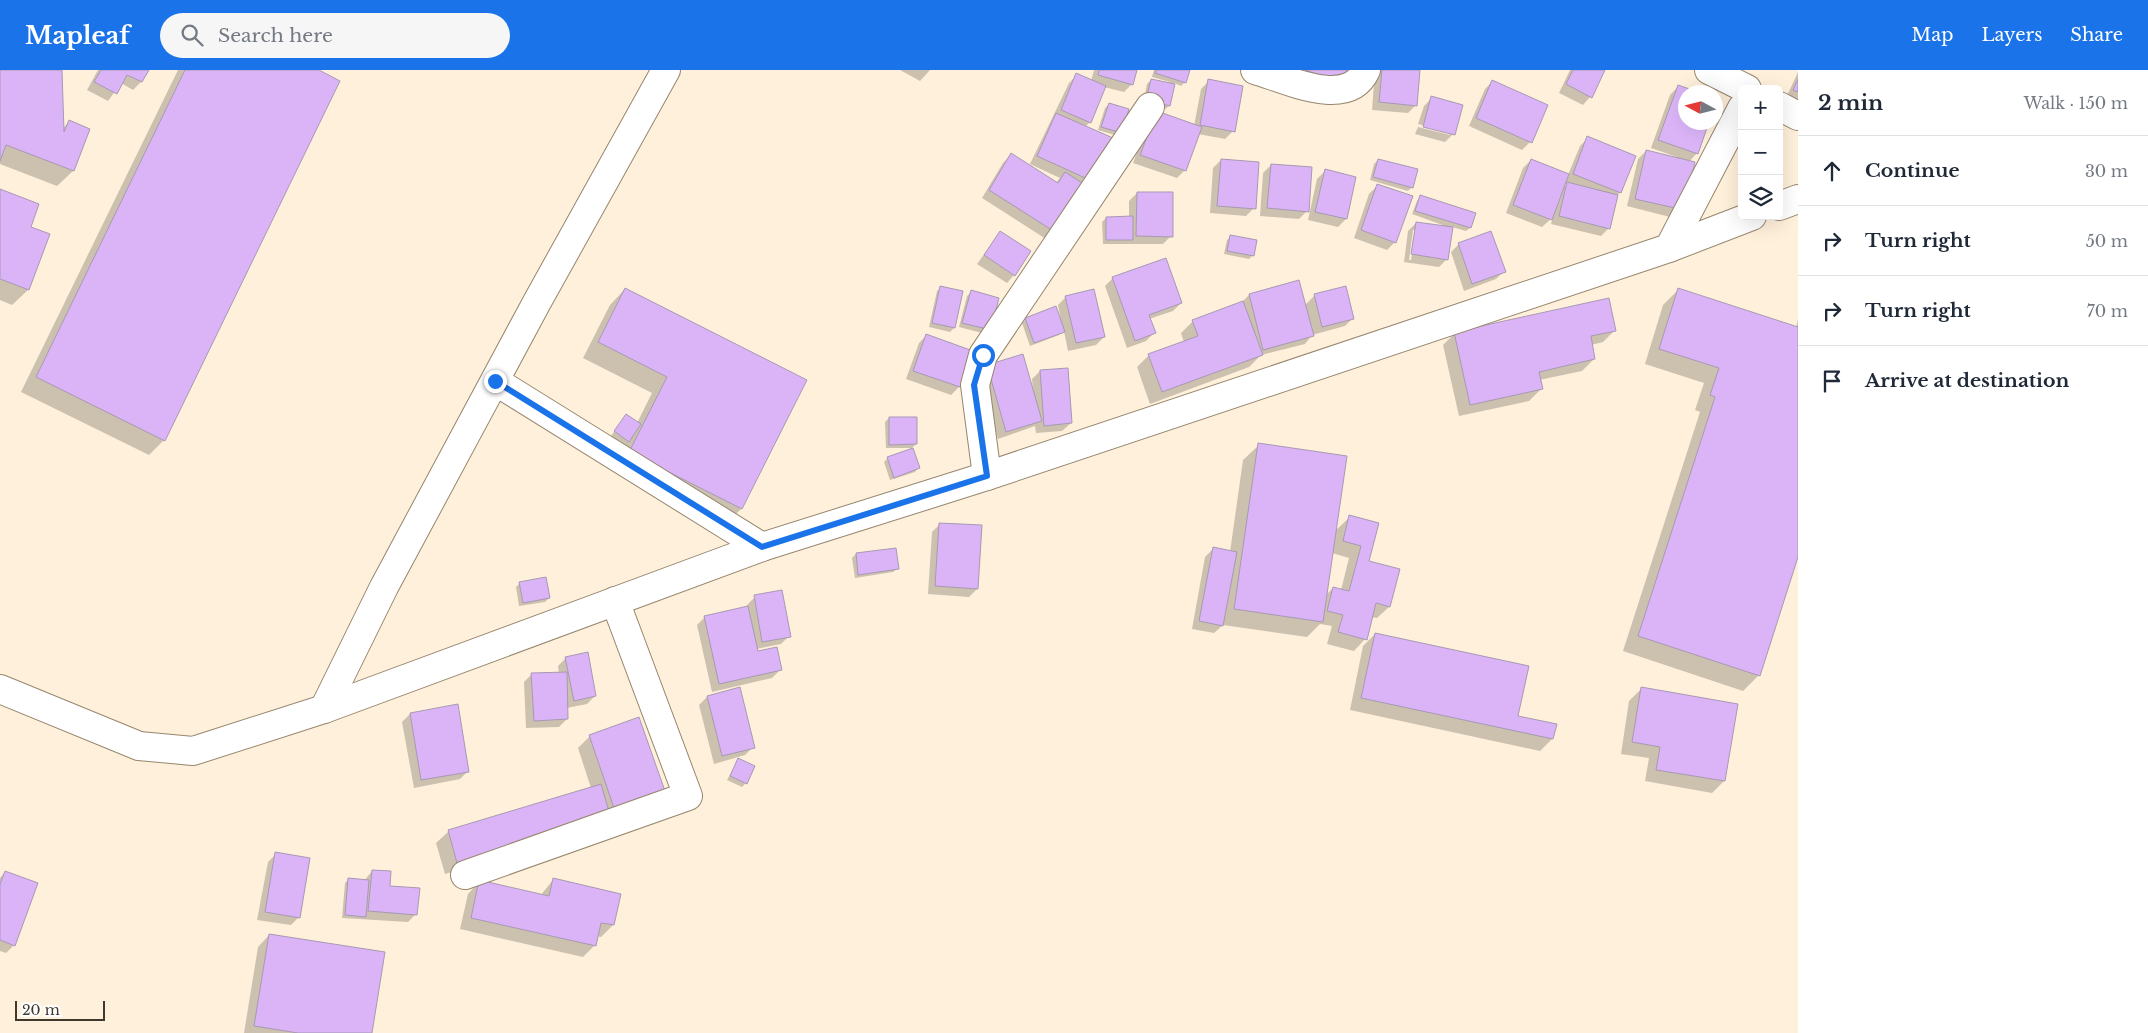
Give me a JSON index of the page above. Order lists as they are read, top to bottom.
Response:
{
  "scale_bar": "20 m",
  "north": "left",
  "page": {
    "header": "Mapleaf",
    "search": "Search here",
    "nav": ["Map", "Layers", "Share"],
    "heading": ["2 min", "Walk · 150 m"],
    "map_buttons": ["+", "−"],
    "list": [
      ["Continue", "30 m"],
      ["Turn right", "50 m"],
      ["Turn right", "70 m"],
      "Arrive at destination"
    ],
    "scale": "20 m"
  }
}
